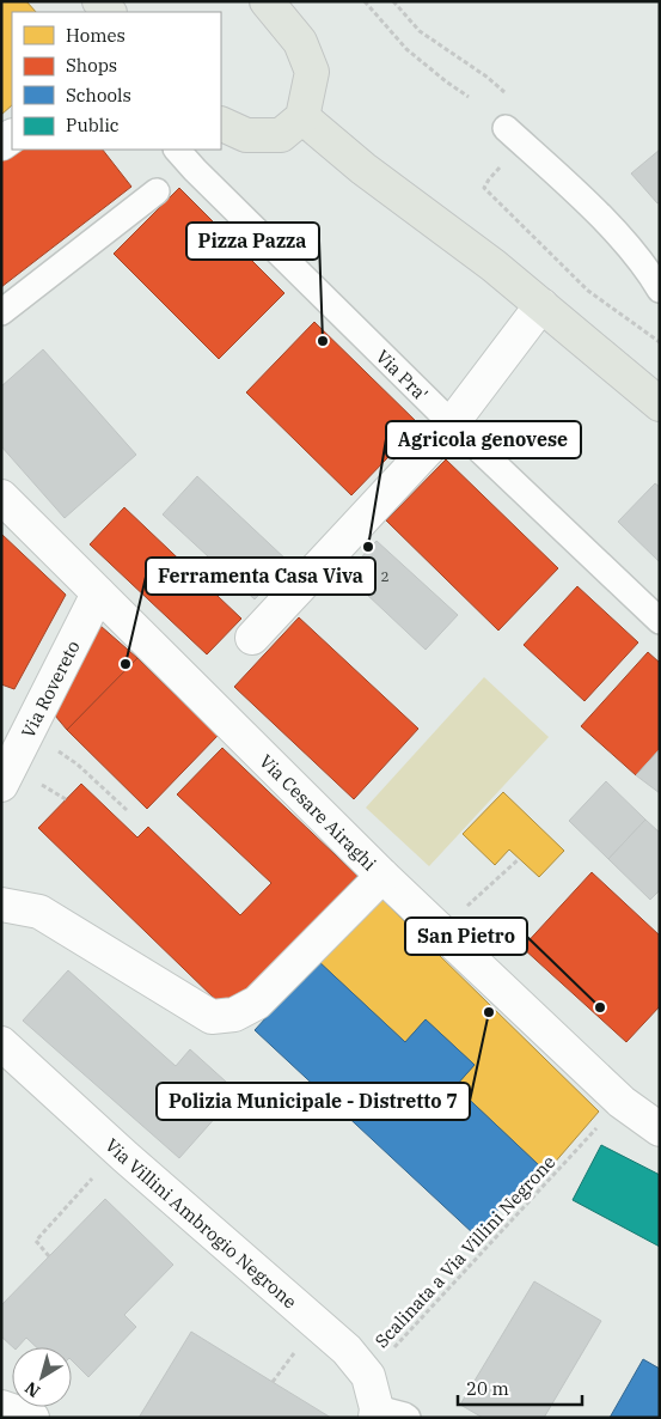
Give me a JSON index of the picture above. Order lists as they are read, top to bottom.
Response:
{
  "streets": {
    "street": [
      "Via Pra'",
      "Via Rovereto",
      "Via Cesare Airaghi",
      "Via Villini Ambrogio Negrone"
    ],
    "path": ["Scalinata a Via Villini Negrone"]
  },
  "crossings": [
    ["Via Rovereto", "Via Cesare Airaghi"],
    ["Via Villini Ambrogio Negrone", "Scalinata a Via Villini Negrone"]
  ],
  "places": [
    "Pizza Pazza",
    "Agricola genovese",
    "Ferramenta Casa Viva",
    "San Pietro",
    "Polizia Municipale - Distretto 7"
  ],
  "house_numbers": ["2"],
  "legend": [
    "Homes",
    "Shops",
    "Schools",
    "Public"
  ],
  "scale_bar": "20 m",
  "north": "bottom left"
}
